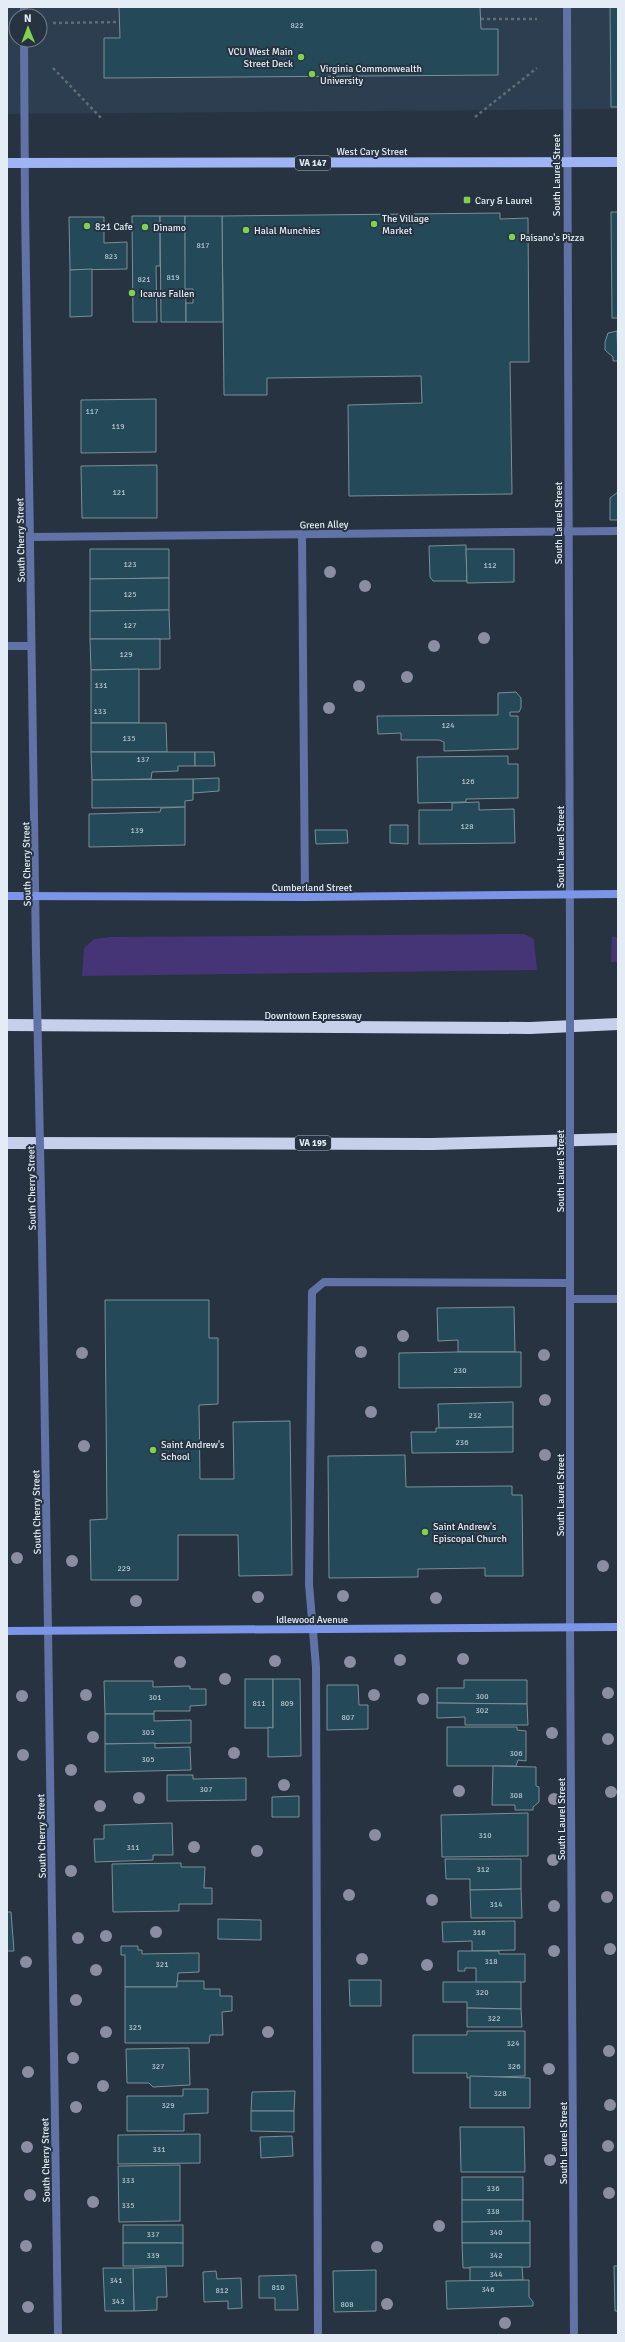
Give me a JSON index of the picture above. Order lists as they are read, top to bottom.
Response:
{
  "streets": {
    "highway": ["Downtown Expressway", "VA 195"],
    "main road": [
      "West Cary Street",
      "VA 147",
      "Cumberland Street",
      "Idlewood Avenue"
    ],
    "street": ["South Laurel Street", "Green Alley", "South Cherry Street"]
  },
  "crossings": [
    ["West Cary Street", "South Laurel Street"],
    ["West Cary Street", "South Cherry Street"],
    ["South Laurel Street", "Green Alley"],
    ["South Laurel Street", "Cumberland Street"],
    ["South Laurel Street", "Idlewood Avenue"],
    ["Green Alley", "South Cherry Street"],
    ["South Cherry Street", "Cumberland Street"],
    ["South Cherry Street", "Idlewood Avenue"]
  ],
  "places": {
    "other": [
      "VCU West Main Street Deck",
      "Virginia Commonwealth University",
      "The Village Market",
      "821 Cafe",
      "Dinamo",
      "Halal Munchies",
      "Paisano's Pizza",
      "Icarus Fallen",
      "Saint Andrew's School",
      "Saint Andrew's Episcopal Church"
    ],
    "transit": ["Cary & Laurel"]
  },
  "house_numbers": [
    "822",
    "817",
    "823",
    "819",
    "821",
    "117",
    "119",
    "121",
    "123",
    "112",
    "125",
    "127",
    "129",
    "131",
    "133",
    "124",
    "135",
    "137",
    "126",
    "128",
    "139",
    "230",
    "232",
    "236",
    "229",
    "300",
    "301",
    "811",
    "809",
    "302",
    "807",
    "303",
    "306",
    "305",
    "307",
    "308",
    "310",
    "311",
    "312",
    "314",
    "316",
    "318",
    "321",
    "320",
    "322",
    "325",
    "324",
    "327",
    "326",
    "328",
    "329",
    "331",
    "333",
    "336",
    "335",
    "338",
    "340",
    "337",
    "339",
    "342",
    "344",
    "341",
    "810",
    "346",
    "812",
    "343",
    "808"
  ],
  "north": "top"
}
